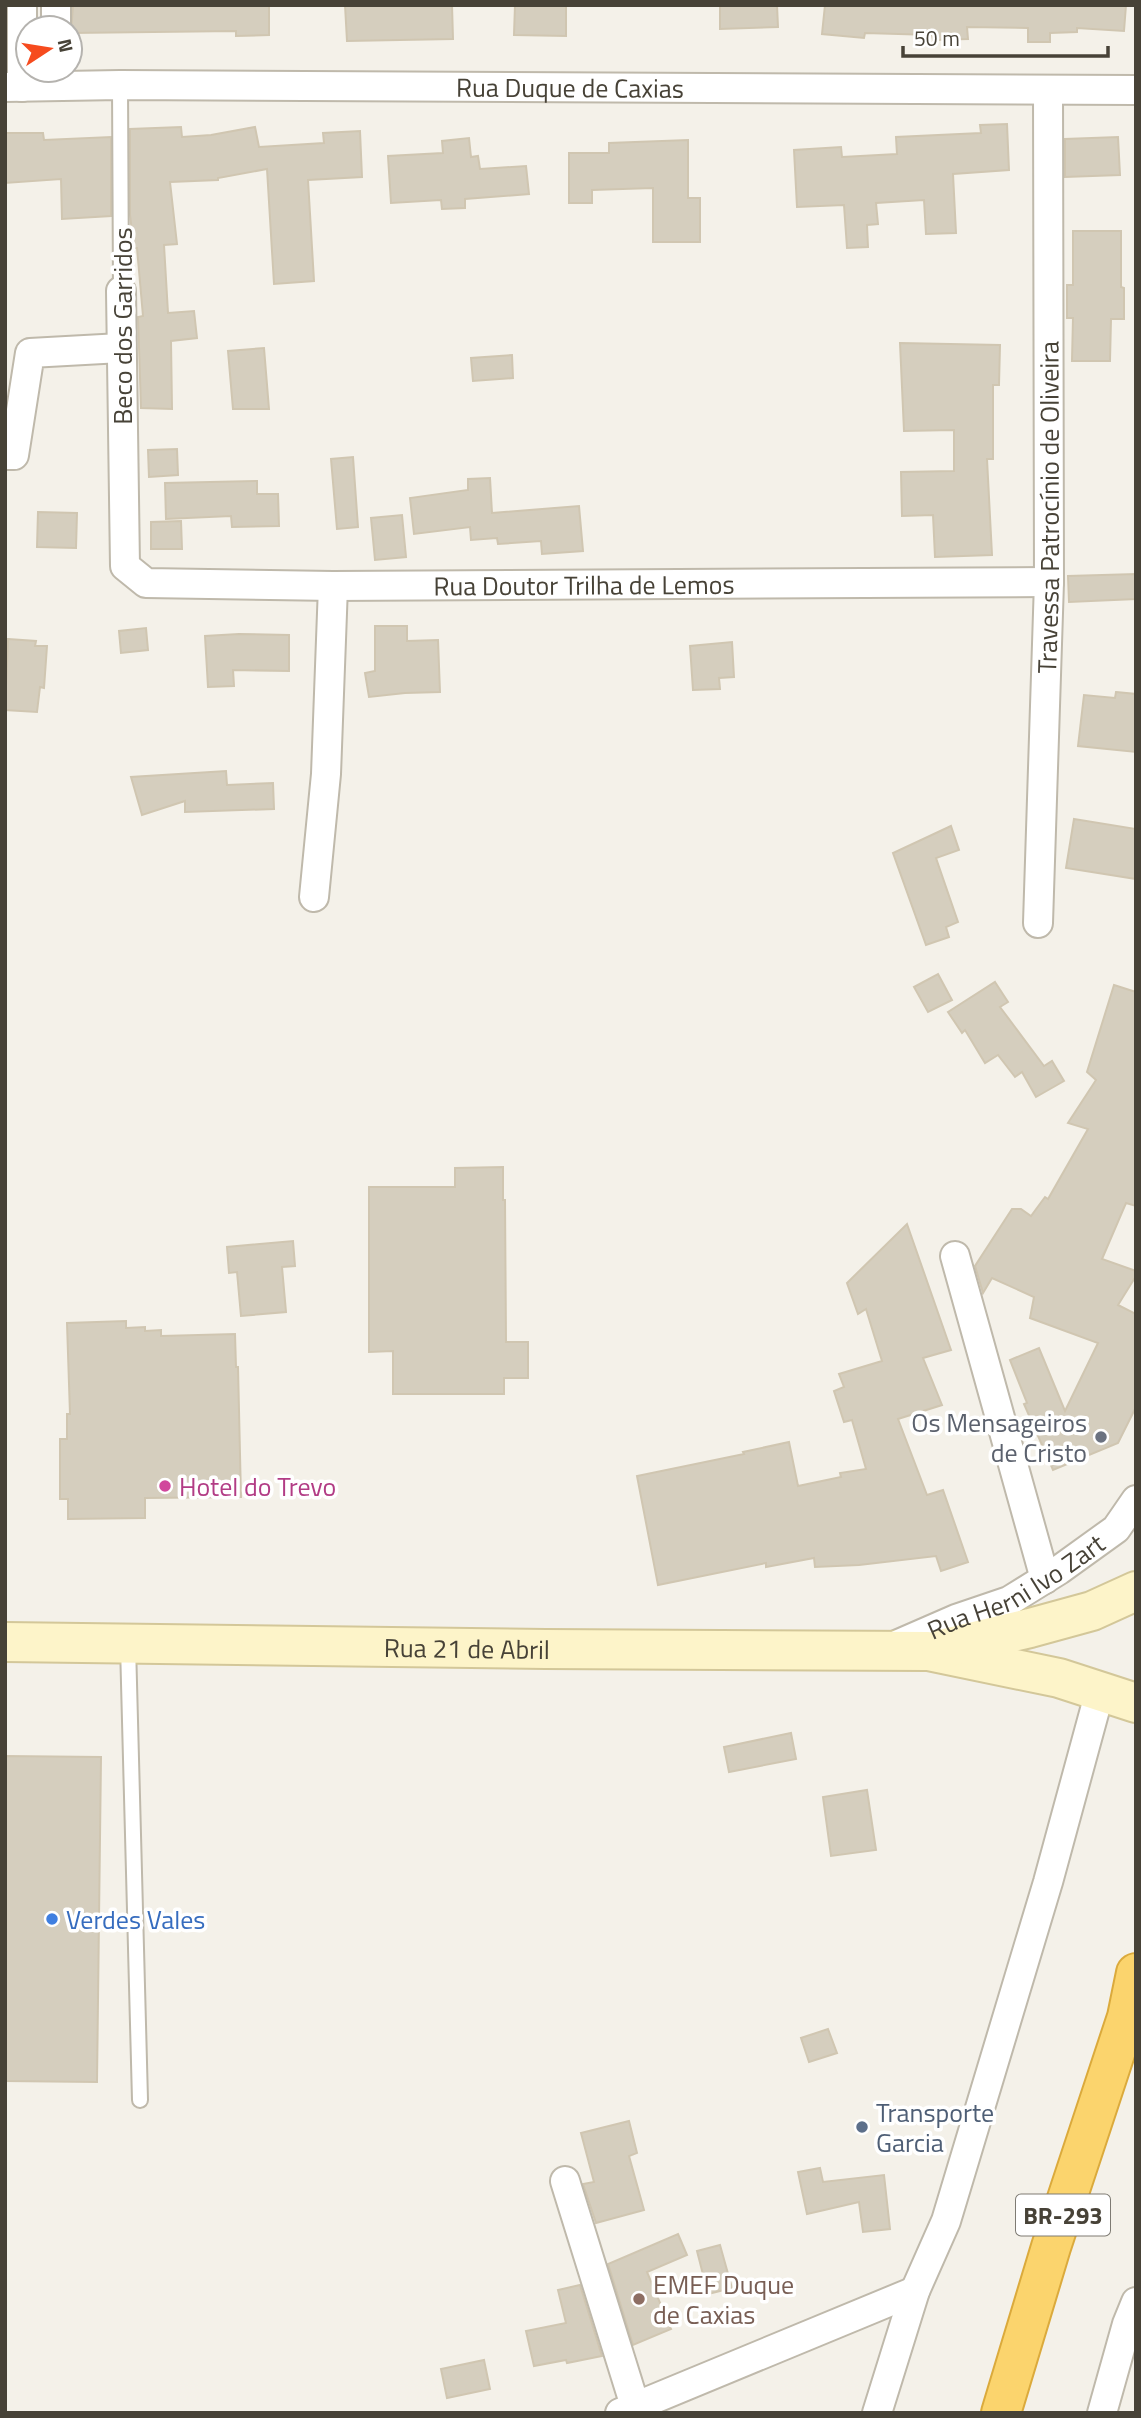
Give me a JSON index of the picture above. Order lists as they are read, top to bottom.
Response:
{
  "streets": {
    "highway": ["BR-293"],
    "street": [
      "Rua Duque de Caxias",
      "Beco dos Garridos",
      "Travessa Patrocínio de Oliveira",
      "Rua Doutor Trilha de Lemos",
      "Rua Herni Ivo Zart",
      "Rua 21 de Abril"
    ]
  },
  "crossings": [
    ["Rua Duque de Caxias", "Beco dos Garridos"],
    ["Rua Duque de Caxias", "Travessa Patrocínio de Oliveira"],
    ["Beco dos Garridos", "Rua Doutor Trilha de Lemos"],
    ["Travessa Patrocínio de Oliveira", "Rua Doutor Trilha de Lemos"],
    ["Rua Herni Ivo Zart", "Rua 21 de Abril"]
  ],
  "places": [
    "Os Mensageiros de Cristo",
    "Hotel do Trevo",
    "Verdes Vales",
    "Transporte Garcia",
    "EMEF Duque de Caxias"
  ],
  "scale_bar": "50 m",
  "north": "right"
}
